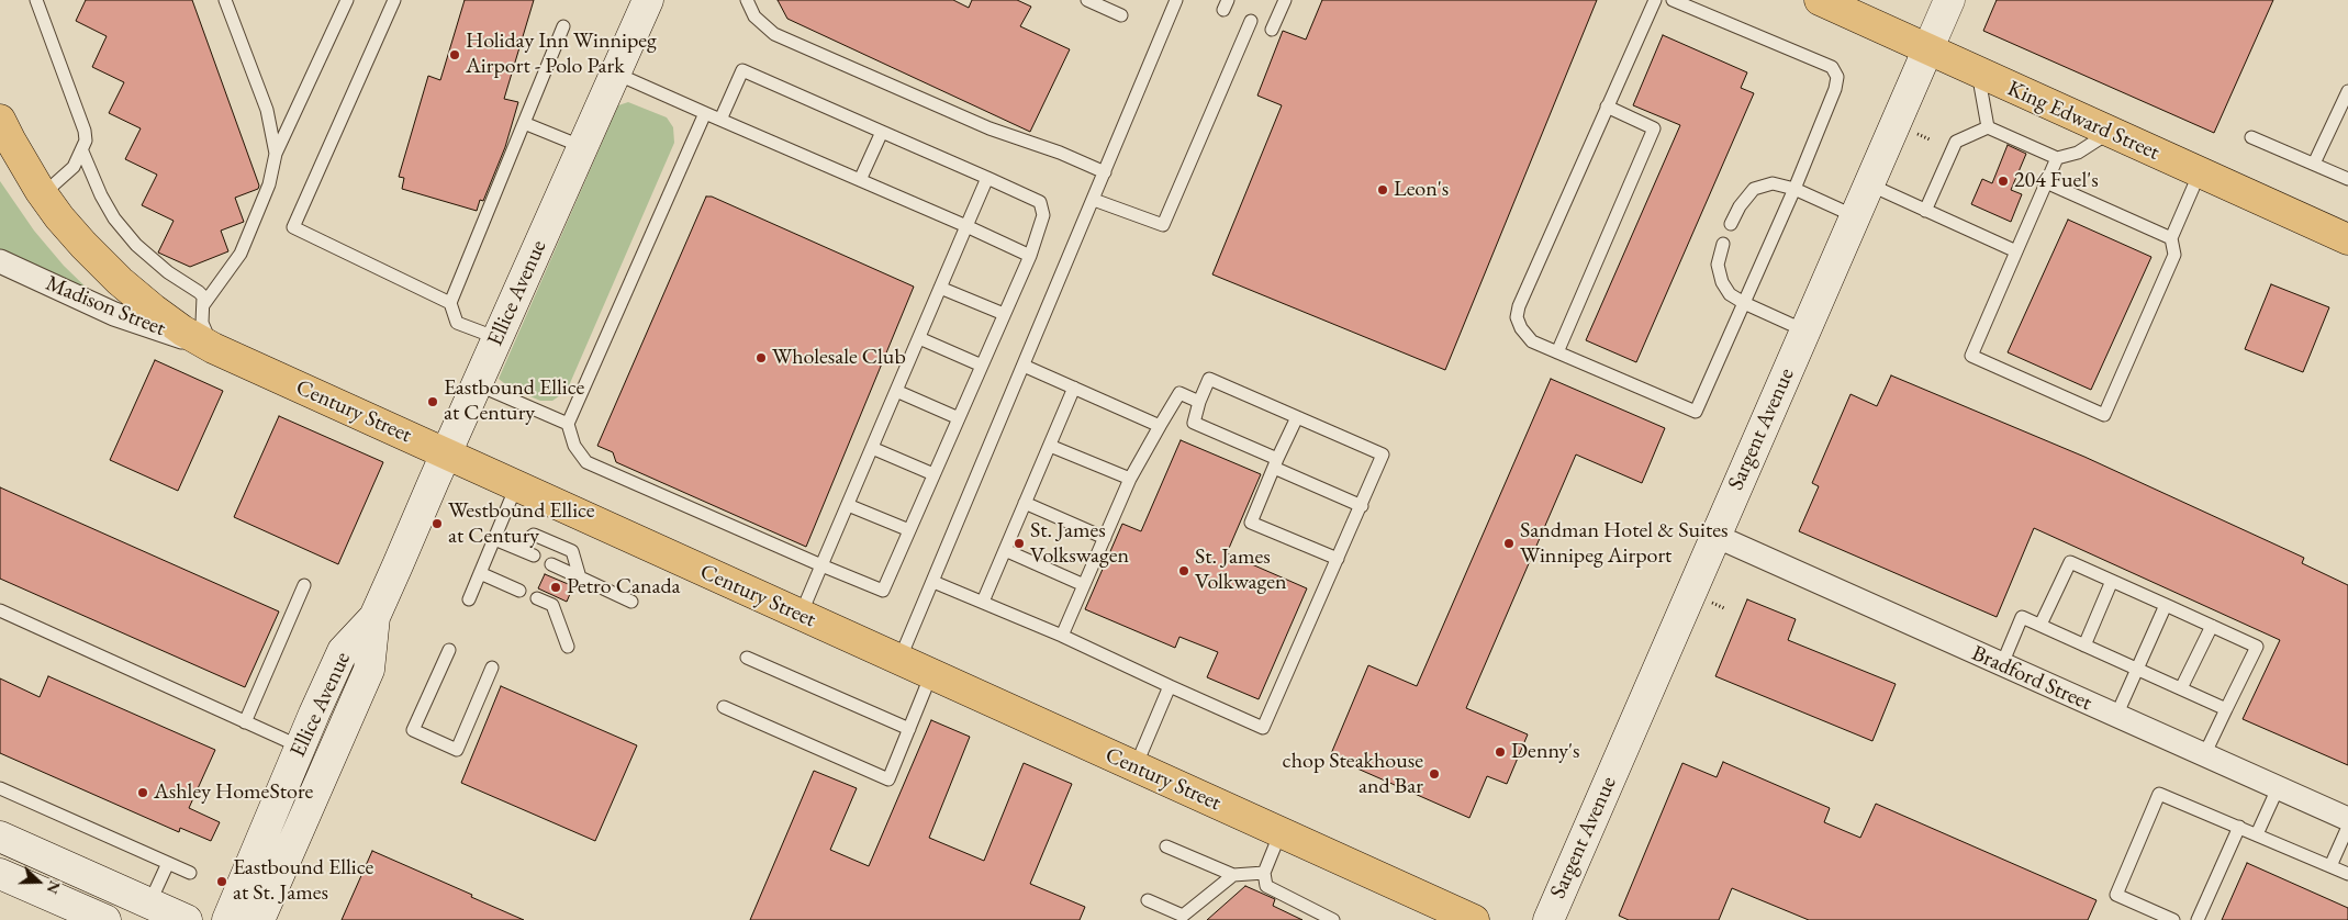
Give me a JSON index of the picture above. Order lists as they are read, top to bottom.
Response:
{
  "streets": {
    "main road": [
      "King Edward Street",
      "Ellice Avenue",
      "Century Street",
      "Sargent Avenue"
    ],
    "street": ["Madison Street", "Bradford Street"]
  },
  "crossings": [
    ["King Edward Street", "Sargent Avenue"],
    ["Ellice Avenue", "Century Street"],
    ["Madison Street", "Century Street"],
    ["Sargent Avenue", "Bradford Street"]
  ],
  "places": [
    "Holiday Inn Winnipeg Airport - Polo Park",
    "204 Fuel's",
    "Leon's",
    "Wholesale Club",
    "Eastbound Ellice at Century",
    "Westbound Ellice at Century",
    "St. James Volkswagen",
    "Sandman Hotel & Suites Winnipeg Airport",
    "St. James Volkwagen",
    "Petro Canada",
    "Denny's",
    "chop Steakhouse and Bar",
    "Ashley HomeStore",
    "Eastbound Ellice at St. James"
  ],
  "north": "right"
}
